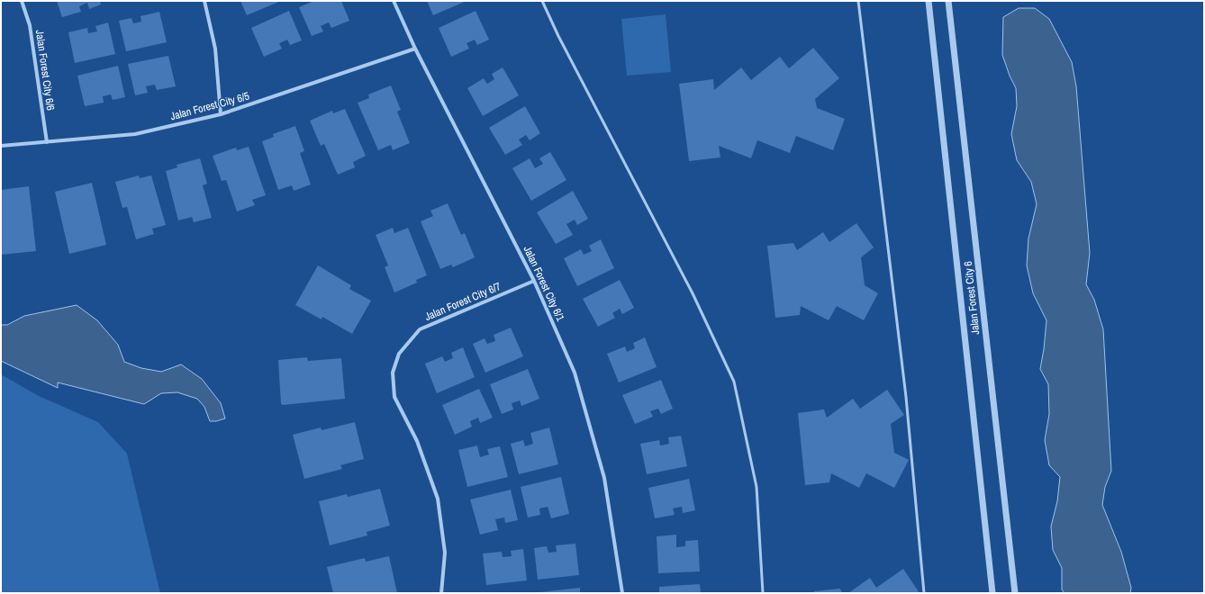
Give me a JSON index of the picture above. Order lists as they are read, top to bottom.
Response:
{
  "streets": {
    "street": [
      "Jalan Forest City 6/6",
      "Jalan Forest City 6/5",
      "Jalan Forest City 6/1",
      "Jalan Forest City 6",
      "Jalan Forest City 6/7"
    ]
  },
  "crossings": [
    ["Jalan Forest City 6/6", "Jalan Forest City 6/5"],
    ["Jalan Forest City 6/5", "Jalan Forest City 6/1"],
    ["Jalan Forest City 6/1", "Jalan Forest City 6/7"]
  ]
}
